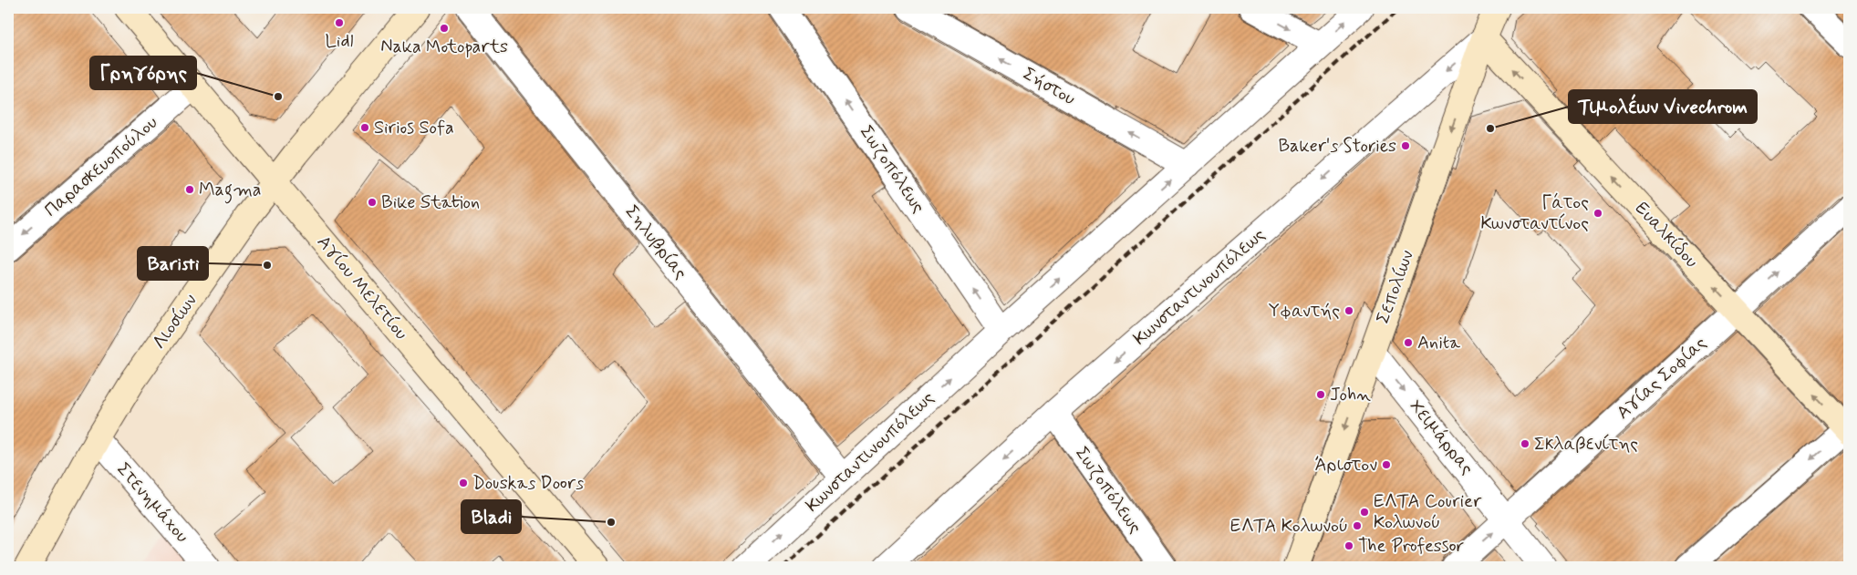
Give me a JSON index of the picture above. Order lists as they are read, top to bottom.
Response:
{
  "streets": {
    "main road": [
      "Ευαλκίδου",
      "Κωνσταντινουπόλεως",
      "Σεπολίων",
      "Αγίου Μελετίου",
      "Λιοσίων"
    ],
    "street": [
      "Σήστου",
      "Παρασκευοπούλου",
      "Σωζοπόλεως",
      "Σηλυβρίας",
      "Αγίας Σοφίας",
      "Χειμάρρας",
      "Στενημάχου"
    ]
  },
  "crossings": [
    ["Σήστου", "Κωνσταντινουπόλεως"],
    ["Παρασκευοπούλου", "Αγίου Μελετίου"],
    ["Σωζοπόλεως", "Κωνσταντινουπόλεως"],
    ["Ευαλκίδου", "Κωνσταντινουπόλεως"],
    ["Ευαλκίδου", "Σεπολίων"],
    ["Ευαλκίδου", "Αγίας Σοφίας"],
    ["Σηλυβρίας", "Κωνσταντινουπόλεως"],
    ["Κωνσταντινουπόλεως", "Σεπολίων"],
    ["Σεπολίων", "Χειμάρρας"],
    ["Αγίου Μελετίου", "Λιοσίων"],
    ["Λιοσίων", "Στενημάχου"],
    ["Αγίας Σοφίας", "Χειμάρρας"]
  ],
  "one_way": [
    "Σήστου",
    "Παρασκευοπούλου",
    "Σωζοπόλεως",
    "Ευαλκίδου",
    "Σεπολίων",
    "Αγίας Σοφίας",
    "Χειμάρρας"
  ],
  "places": [
    "Lidl",
    "Naka Motoparts",
    "Γρηγόρης",
    "Sirios Sofa",
    "Τιμολέων Vivechrom",
    "Baker's Stories",
    "Magma",
    "Bike Station",
    "Γάτος Κωνσταντίνος",
    "Baristi",
    "Υφαντής",
    "Anita",
    "John",
    "Σκλαβενίτης",
    "Άριστον",
    "Douskas Doors",
    "ΕΛΤΑ Courier Κολωνού",
    "Bladi",
    "ΕΛΤΑ Κολωνού",
    "The Professor"
  ]
}
